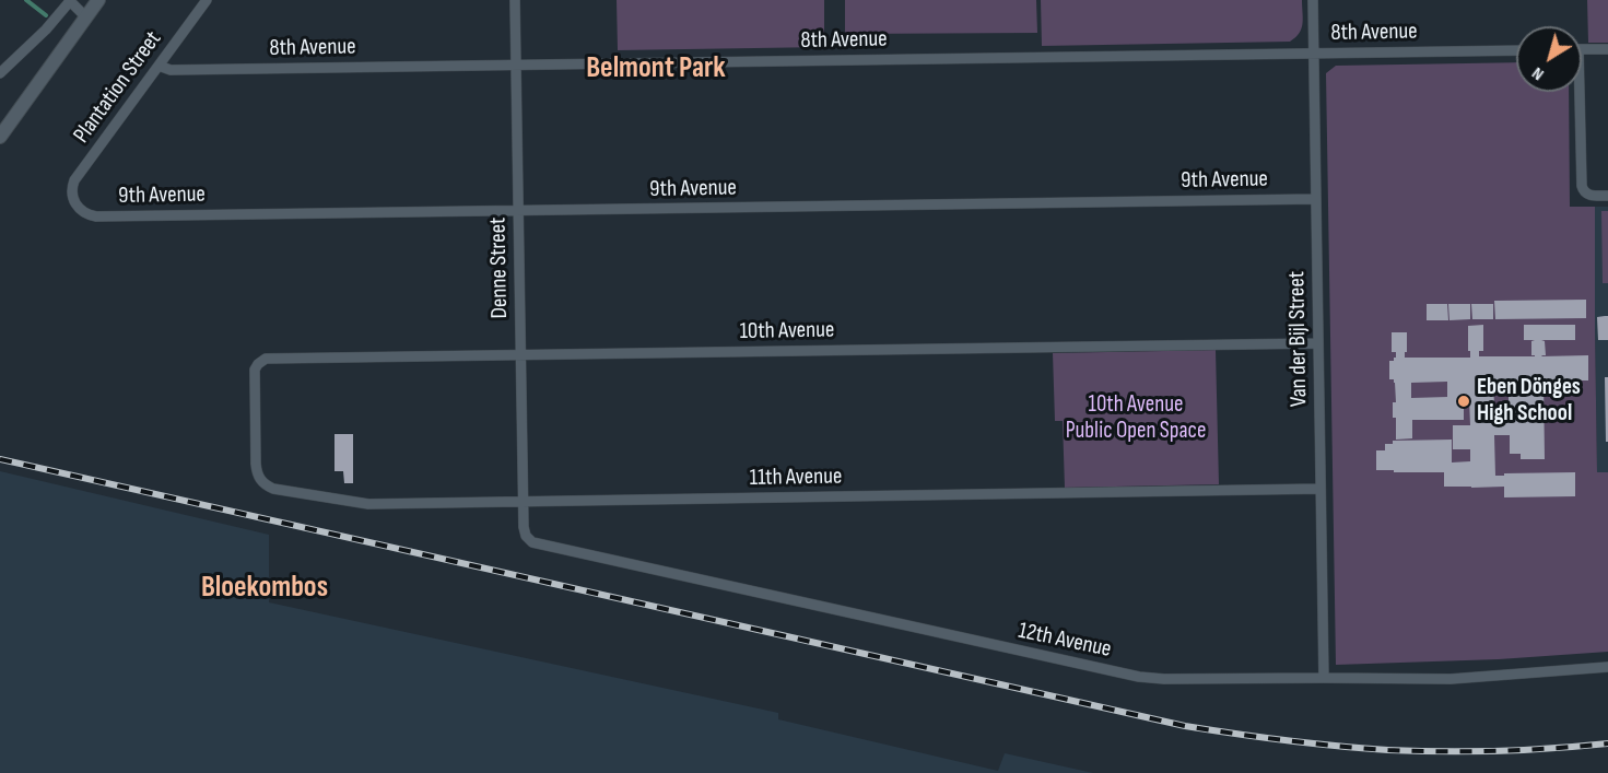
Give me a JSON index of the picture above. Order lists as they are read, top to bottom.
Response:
{
  "streets": {
    "street": [
      "8th Avenue",
      "Plantation Street",
      "9th Avenue",
      "Denne Street",
      "10th Avenue",
      "Van der Bijl Street",
      "11th Avenue",
      "12th Avenue"
    ]
  },
  "crossings": [
    ["8th Avenue", "Plantation Street"],
    ["8th Avenue", "Denne Street"],
    ["8th Avenue", "Van der Bijl Street"],
    ["Plantation Street", "9th Avenue"],
    ["9th Avenue", "Denne Street"],
    ["9th Avenue", "Van der Bijl Street"],
    ["Denne Street", "10th Avenue"],
    ["Denne Street", "11th Avenue"],
    ["Denne Street", "12th Avenue"],
    ["10th Avenue", "Van der Bijl Street"],
    ["10th Avenue", "11th Avenue"],
    ["Van der Bijl Street", "11th Avenue"],
    ["Van der Bijl Street", "12th Avenue"]
  ],
  "districts": ["Belmont Park", "Bloekombos"],
  "parks": ["10th Avenue Public Open Space"],
  "places": ["Eben Dönges High School"],
  "north": "bottom left"
}
